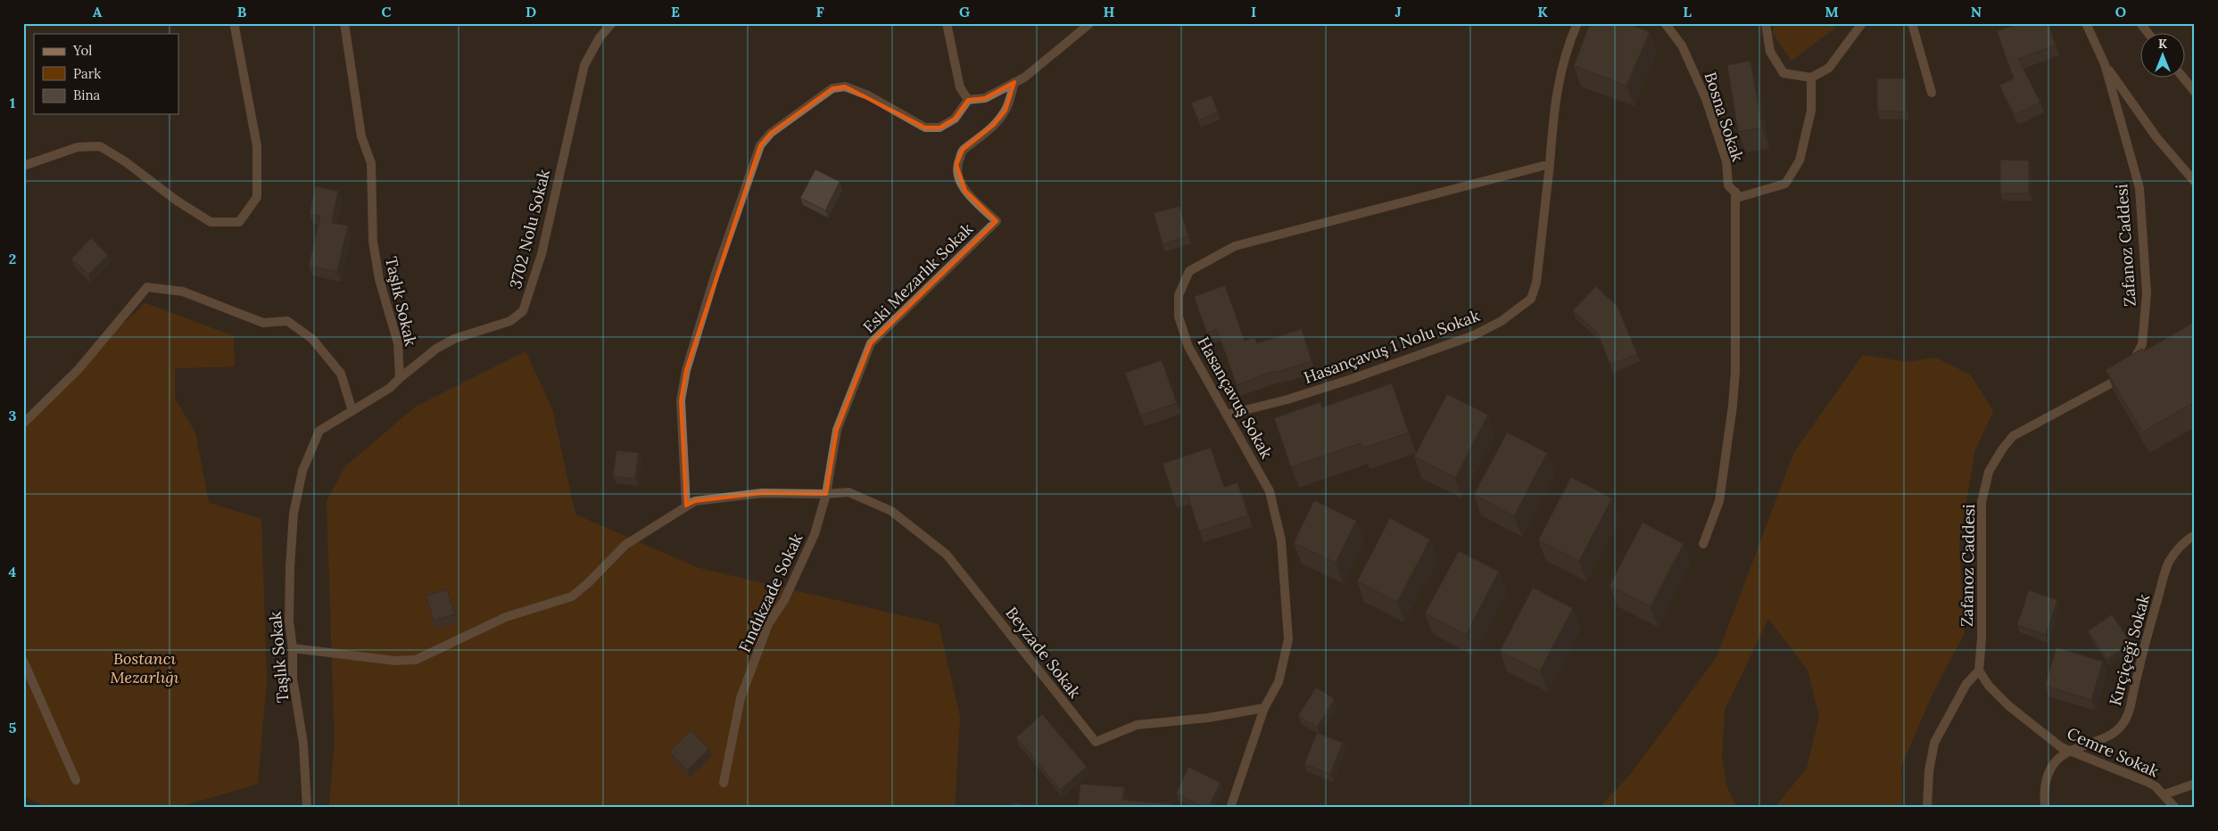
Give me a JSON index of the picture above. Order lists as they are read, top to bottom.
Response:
{
  "streets": {
    "street": [
      "Bosna Sokak",
      "3702 Nolu Sokak",
      "Zafanoz Caddesi",
      "Eski Mezarlık Sokak",
      "Taşlık Sokak",
      "Hasançavuş 1 Nolu Sokak",
      "Hasançavuş Sokak",
      "Fındıkzade Sokak",
      "Kırçiçeği Sokak",
      "Beyzade Sokak",
      "Cemre Sokak"
    ]
  },
  "crossings": [
    ["3702 Nolu Sokak", "Taşlık Sokak"],
    ["Zafanoz Caddesi", "Cemre Sokak"],
    ["Eski Mezarlık Sokak", "Fındıkzade Sokak"],
    ["Eski Mezarlık Sokak", "Beyzade Sokak"],
    ["Hasançavuş 1 Nolu Sokak", "Hasançavuş Sokak"],
    ["Hasançavuş Sokak", "Beyzade Sokak"],
    ["Fındıkzade Sokak", "Beyzade Sokak"],
    ["Kırçiçeği Sokak", "Cemre Sokak"]
  ],
  "parks": ["Bostancı Mezarlığı"],
  "legend": ["Yol", "Park", "Bina"],
  "north": "top",
  "grid": {
    "columns": [
      "A",
      "B",
      "C",
      "D",
      "E",
      "F",
      "G",
      "H",
      "I",
      "J",
      "K",
      "L",
      "M",
      "N",
      "O"
    ],
    "rows": [
      "1",
      "2",
      "3",
      "4",
      "5"
    ]
  }
}
